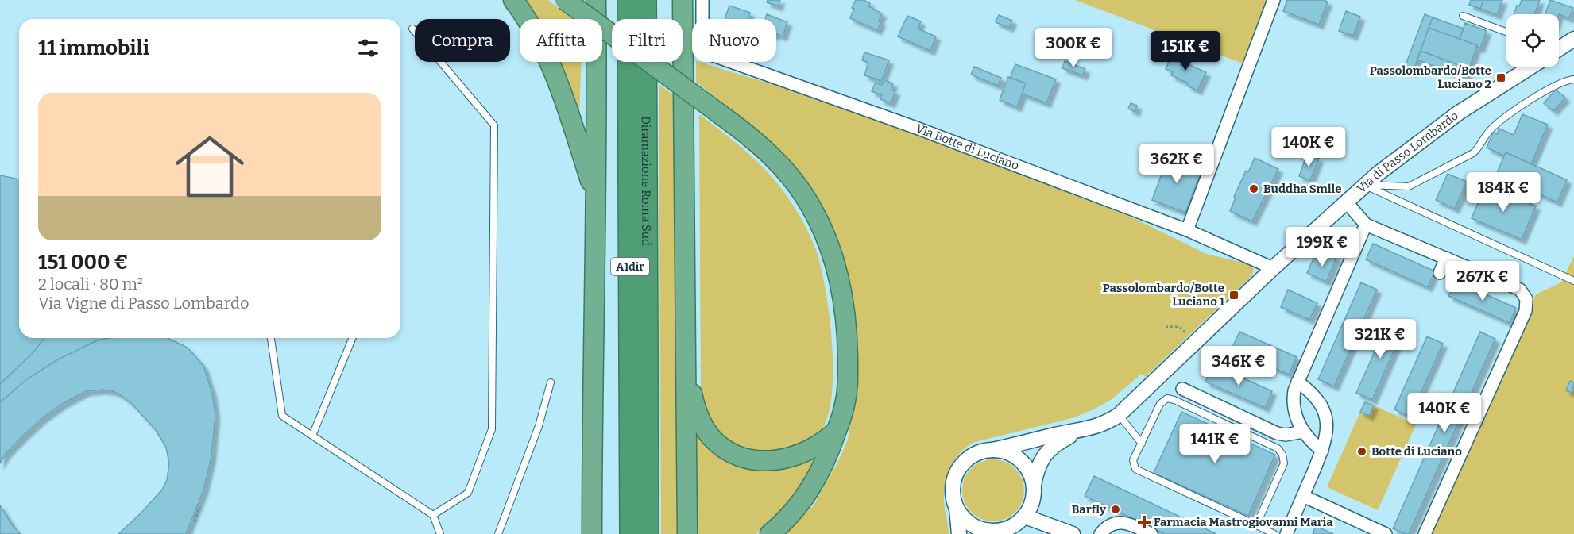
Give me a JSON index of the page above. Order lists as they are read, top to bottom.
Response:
{
  "streets": {
    "highway": ["Diramazione Roma Sud", "A1dir"],
    "street": ["Via Botte di Luciano", "Via di Passo Lombardo"]
  },
  "crossings": [
    ["Via Botte di Luciano", "Via di Passo Lombardo"]
  ],
  "places": {
    "transit": ["Passolombardo/Botte Luciano 2", "Passolombardo/Botte Luciano 1"],
    "other": ["Buddha Smile", "Botte di Luciano", "Barfly"],
    "health": ["Farmacia Mastrogiovanni Maria"]
  },
  "page": {
    "chip": [
      "Compra",
      "Affitta",
      "Filtri",
      "Nuovo"
    ],
    "heading": "11 immobili",
    "price": [
      "300K €",
      "151K €",
      "140K €",
      "362K €",
      "184K €",
      "199K €",
      "267K €",
      "321K €",
      "346K €",
      "140K €",
      "141K €"
    ],
    "list": [
      {
        "name": "151 000 €",
        "note": "2 locali · 80 m² · Via Vigne di Passo Lombardo"
      }
    ]
  }
}
